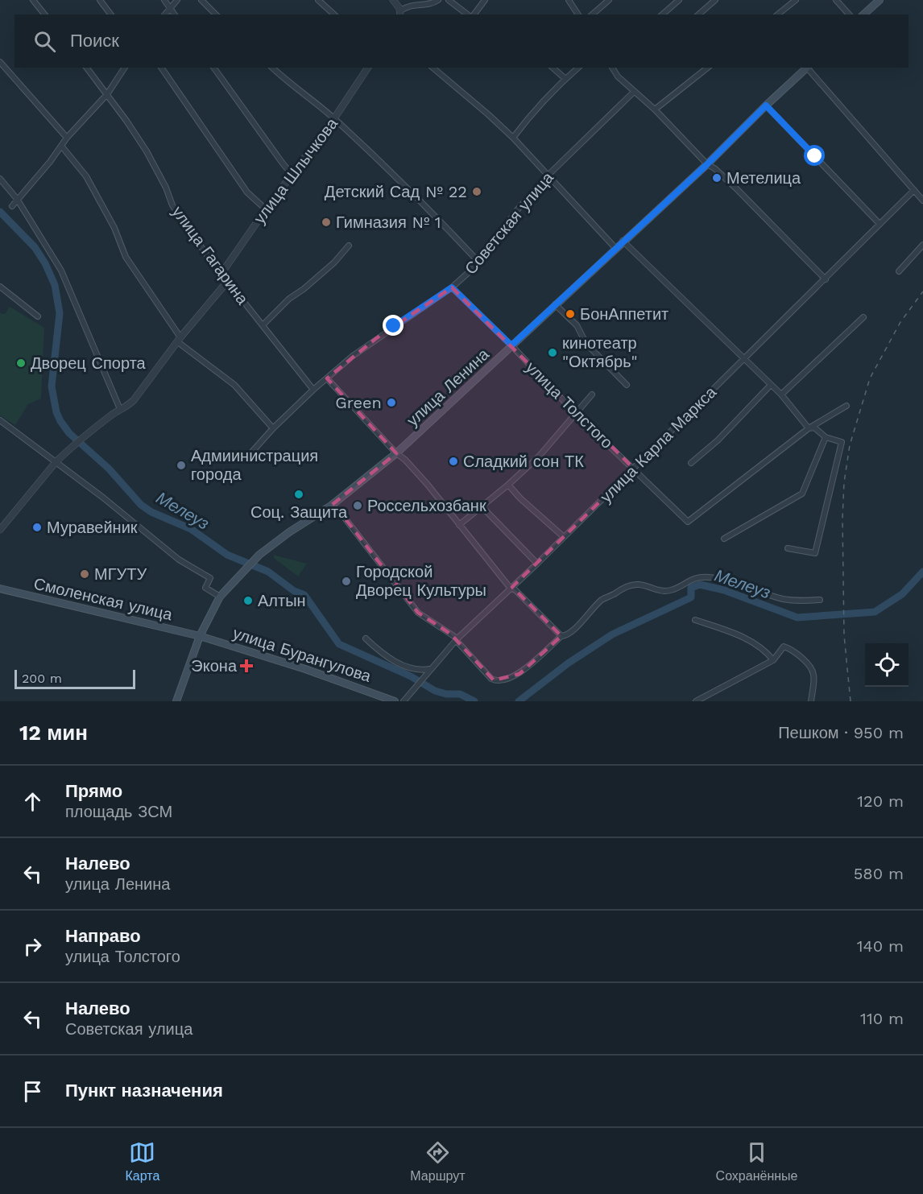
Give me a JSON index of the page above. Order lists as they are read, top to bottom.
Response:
{
  "streets": {
    "main road": ["улица Ленина", "Смоленская улица", "улица Бурангулова"],
    "street": [
      "улица Шлычкова",
      "Советская улица",
      "улица Гагарина",
      "улица Толстого",
      "улица Карла Маркса"
    ]
  },
  "crossings": [
    ["улица Шлычкова", "улица Гагарина"],
    ["Советская улица", "улица Гагарина"],
    ["Советская улица", "улица Толстого"],
    ["улица Ленина", "улица Толстого"],
    ["улица Ленина", "Смоленская улица"],
    ["улица Ленина", "улица Бурангулова"],
    ["улица Толстого", "улица Карла Маркса"],
    ["Смоленская улица", "улица Бурангулова"]
  ],
  "water": ["Мелеуз"],
  "places": {
    "other": [
      "Метелица",
      "Детский Сад № 22",
      "Гимназия № 1",
      "БонАппетит",
      "кинотеатр \"Октябрь\"",
      "Дворец Спорта",
      "Green",
      "Сладкий сон ТК",
      "Адмиинистрация города",
      "Соц. Защита",
      "Россельхозбанк",
      "Муравейник",
      "МГУТУ",
      "Городской Дворец Культуры",
      "Алтын"
    ],
    "health": ["Экона"]
  },
  "scale_bar": "200 m",
  "page": {
    "search": "Поиск",
    "scale": "200 m",
    "heading": ["12 мин", "Пешком · 950 m"],
    "list": [
      ["Прямо", "площадь ЗСМ", "120 m"],
      ["Налево", "улица Ленина", "580 m"],
      ["Направо", "улица Толстого", "140 m"],
      ["Налево", "Советская улица", "110 m"],
      "Пункт назначения"
    ],
    "nav": ["Карта", "Маршрут", "Сохранённые"]
  }
}
